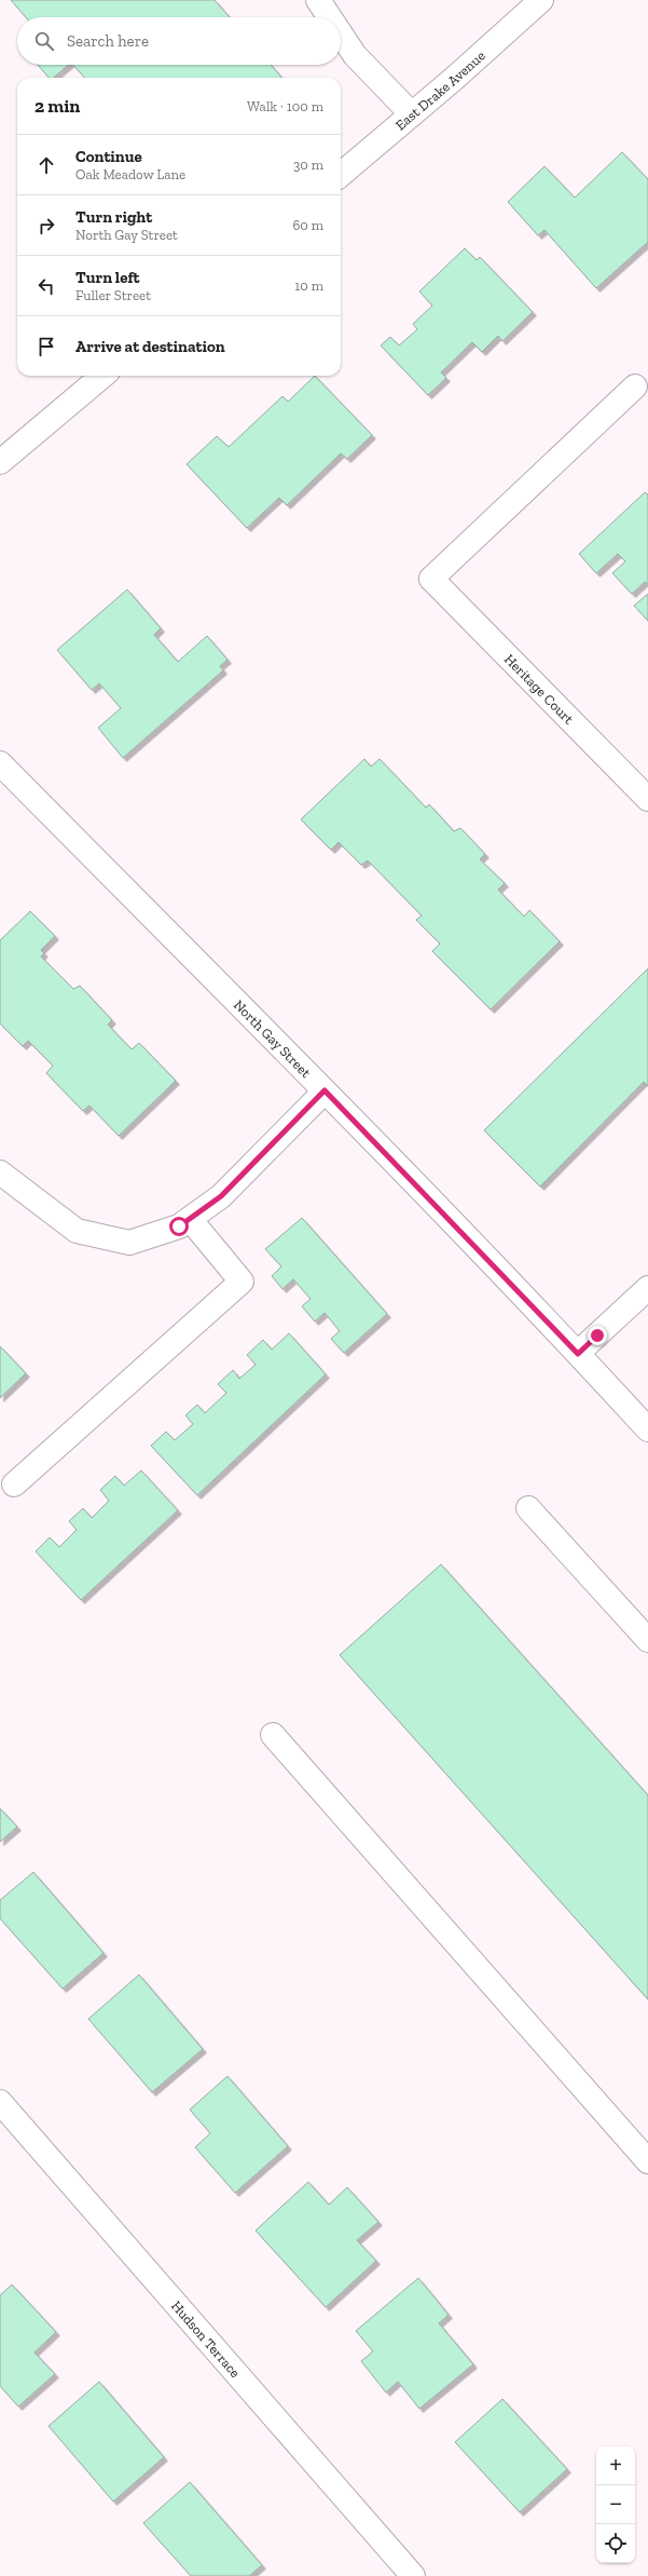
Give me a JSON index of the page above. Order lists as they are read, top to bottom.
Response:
{
  "streets": {
    "street": [
      "East Drake Avenue",
      "Heritage Court",
      "North Gay Street",
      "Hudson Terrace"
    ]
  },
  "page": {
    "search": "Search here",
    "heading": ["2 min", "Walk · 100 m"],
    "list": [
      ["Continue", "Oak Meadow Lane", "30 m"],
      ["Turn right", "North Gay Street", "60 m"],
      ["Turn left", "Fuller Street", "10 m"],
      "Arrive at destination"
    ],
    "map_buttons": ["+", "−"]
  }
}
